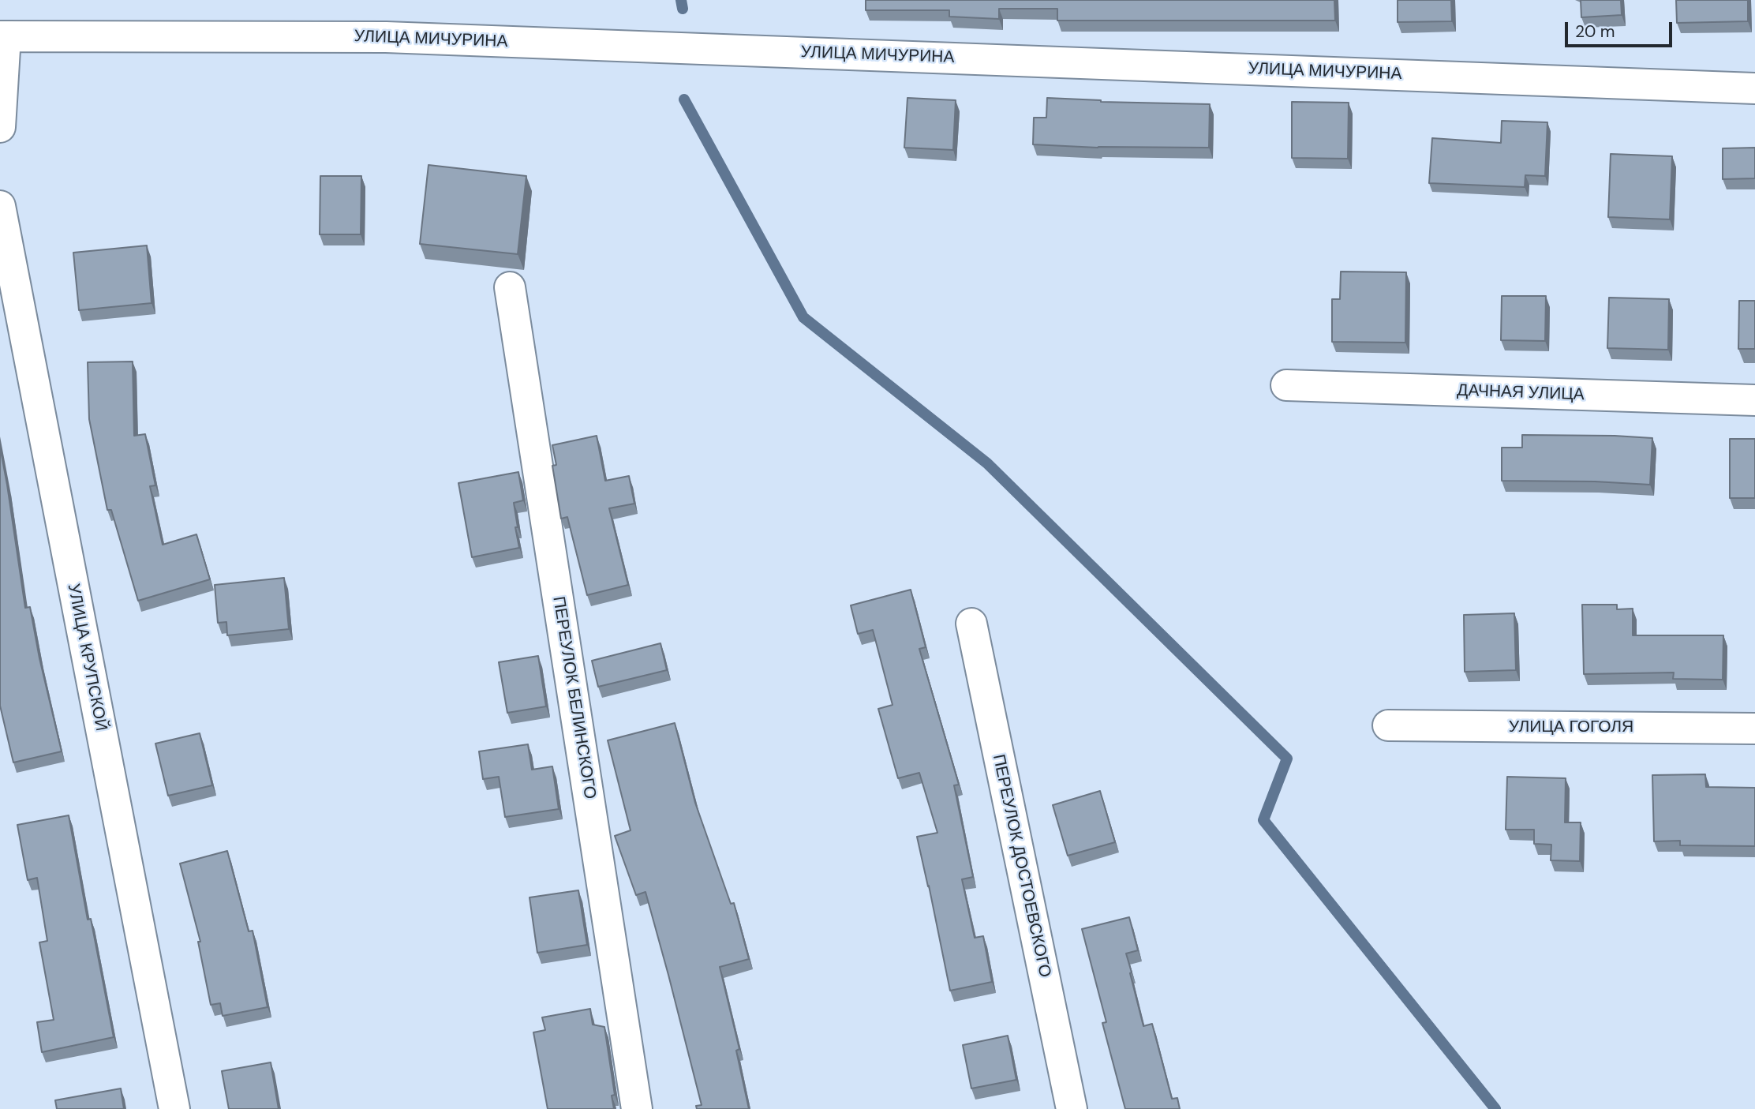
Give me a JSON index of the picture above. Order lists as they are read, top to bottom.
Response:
{
  "streets": {
    "street": [
      "УЛИЦА МИЧУРИНА",
      "ДАЧНАЯ УЛИЦА",
      "УЛИЦА КРУПСКОЙ",
      "ПЕРЕУЛОК БЕЛИНСКОГО",
      "УЛИЦА ГОГОЛЯ",
      "ПЕРЕУЛОК ДОСТОЕВСКОГО"
    ]
  },
  "scale_bar": "20 m"
}
